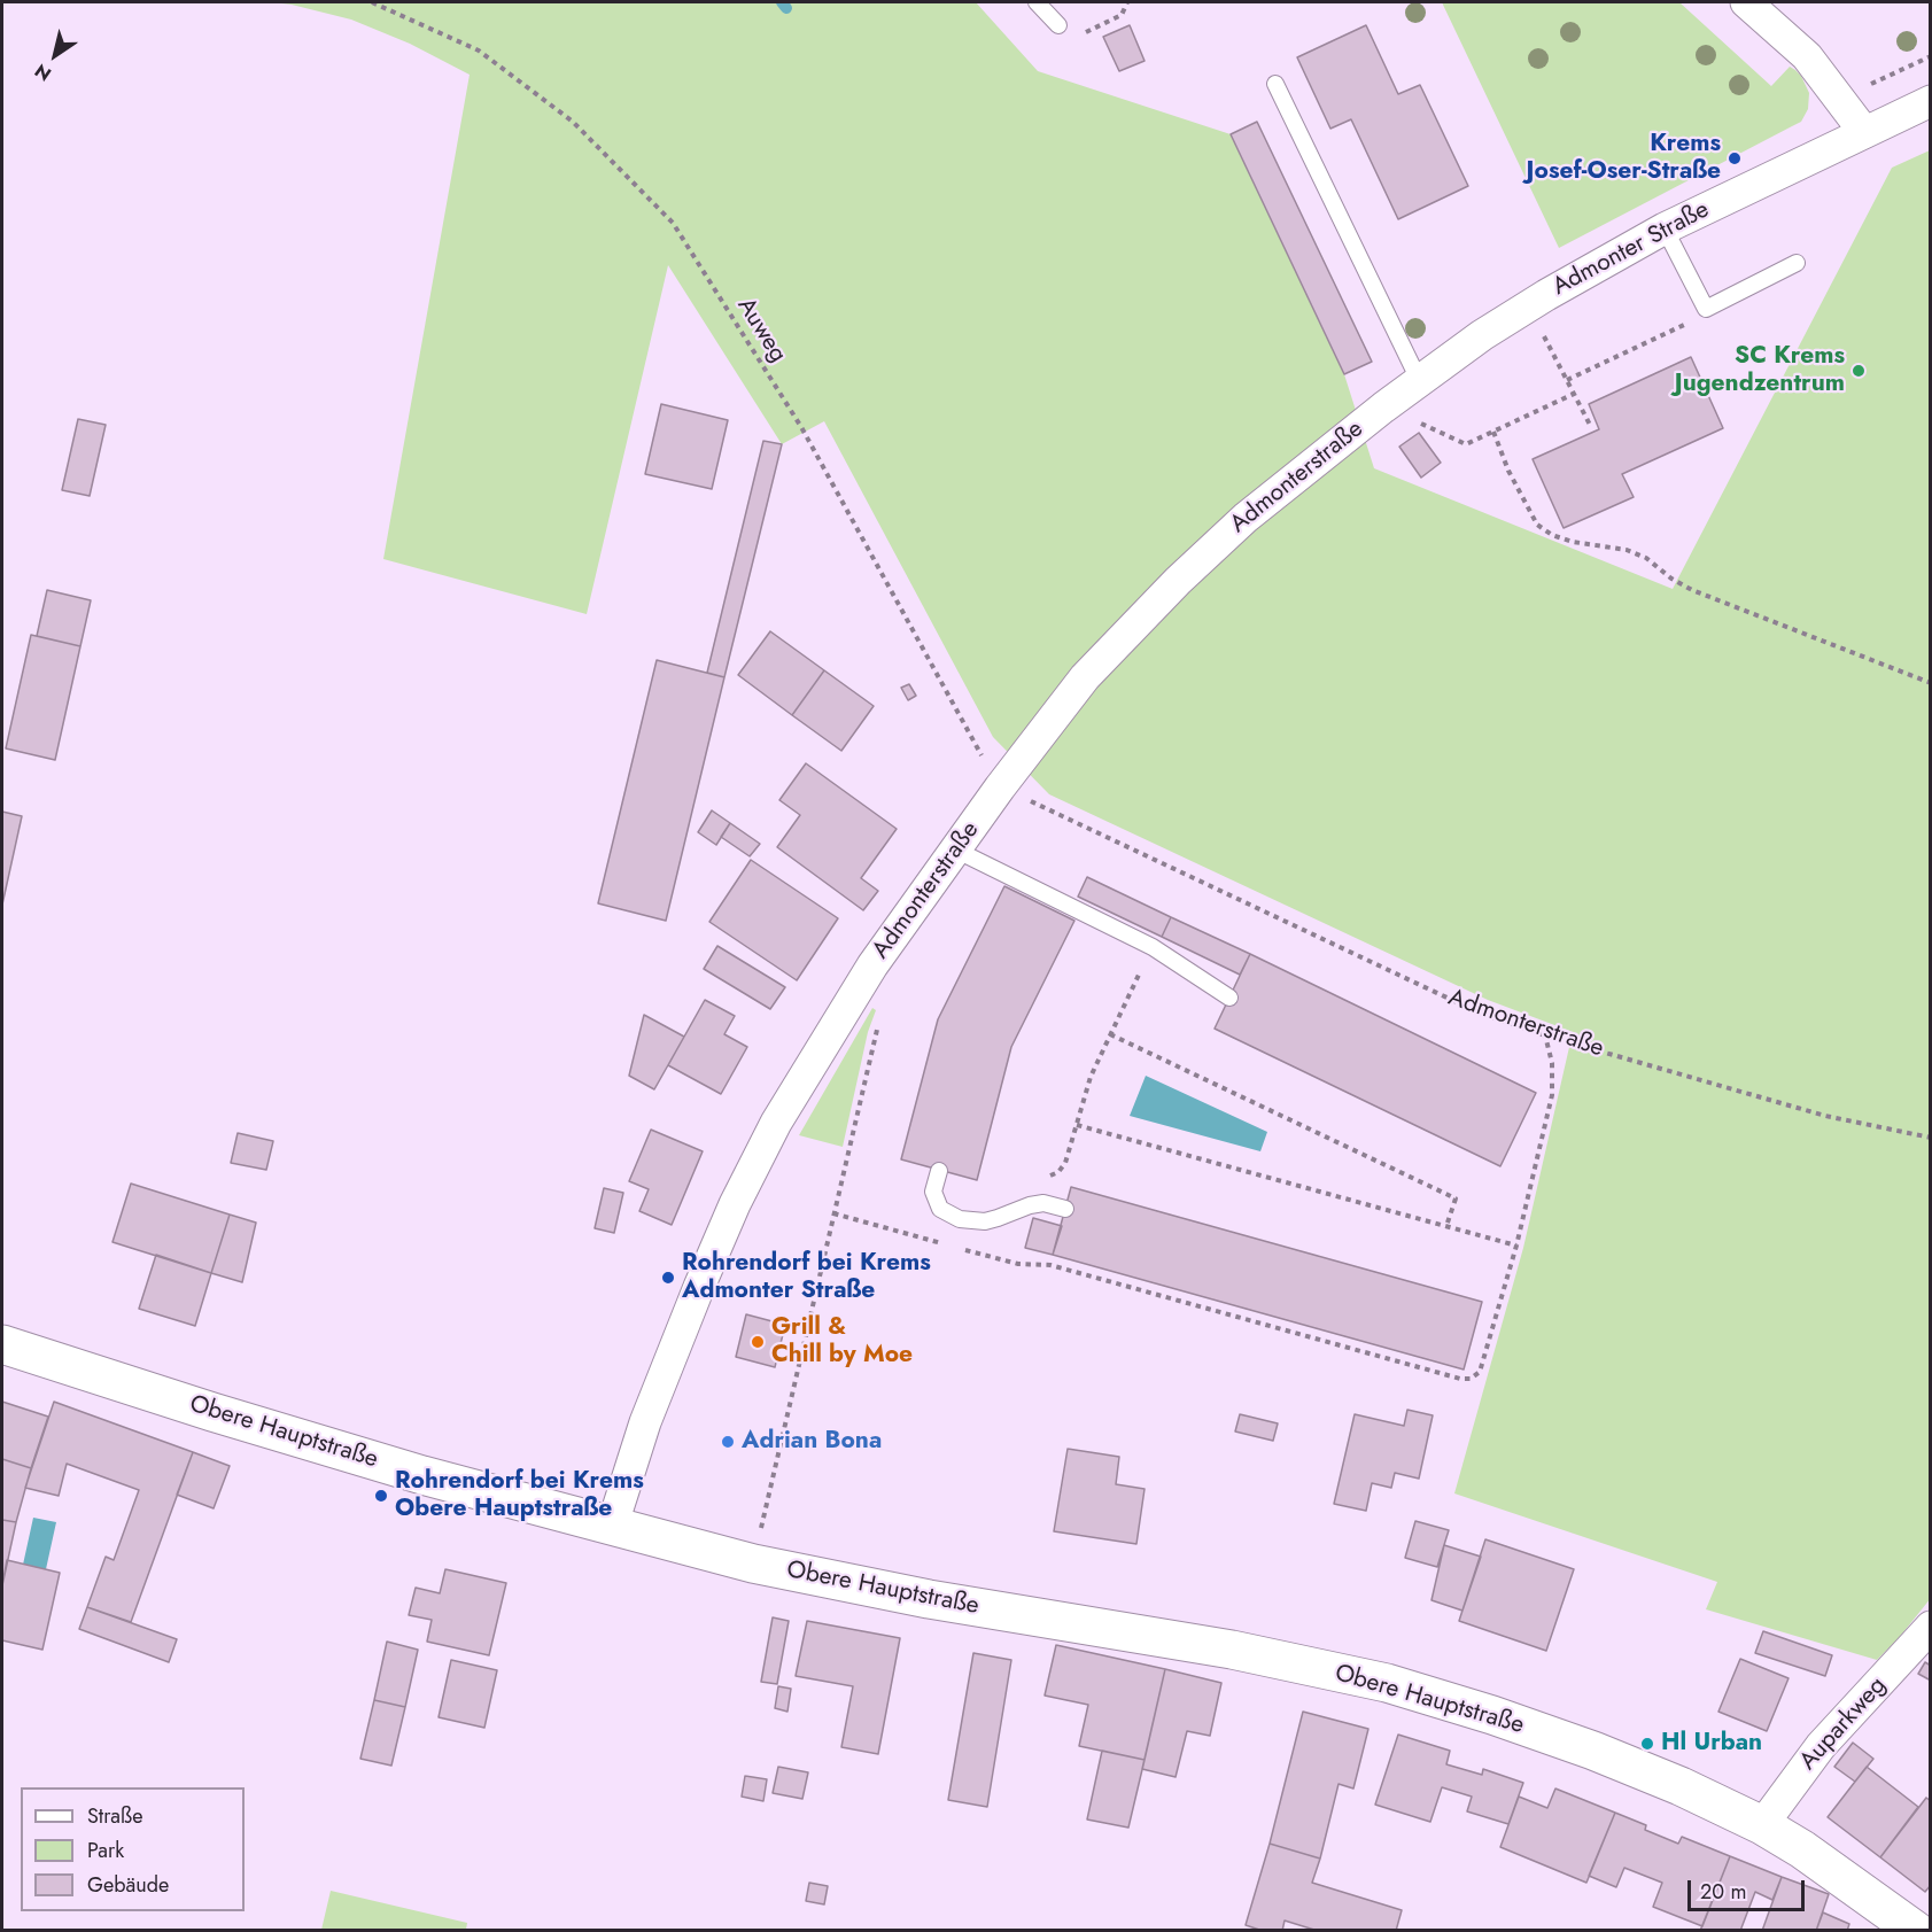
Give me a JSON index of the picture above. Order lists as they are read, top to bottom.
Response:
{
  "streets": {
    "main road": ["Obere Hauptstraße"],
    "street": ["Admonter Straße", "Admonterstraße", "Auparkweg"],
    "path": ["Auweg"]
  },
  "crossings": [
    ["Admonter Straße", "Admonterstraße"],
    ["Auweg", "Admonterstraße"],
    ["Admonterstraße", "Obere Hauptstraße"],
    ["Obere Hauptstraße", "Auparkweg"]
  ],
  "places": [
    "Krems Josef-Oser-Straße",
    "SC Krems Jugendzentrum",
    "Rohrendorf bei Krems Admonter Straße",
    "Grill & Chill by Moe",
    "Adrian Bona",
    "Rohrendorf bei Krems Obere Hauptstraße",
    "Hl Urban"
  ],
  "legend": ["Straße", "Park", "Gebäude"],
  "scale_bar": "20 m",
  "north": "bottom left"
}
